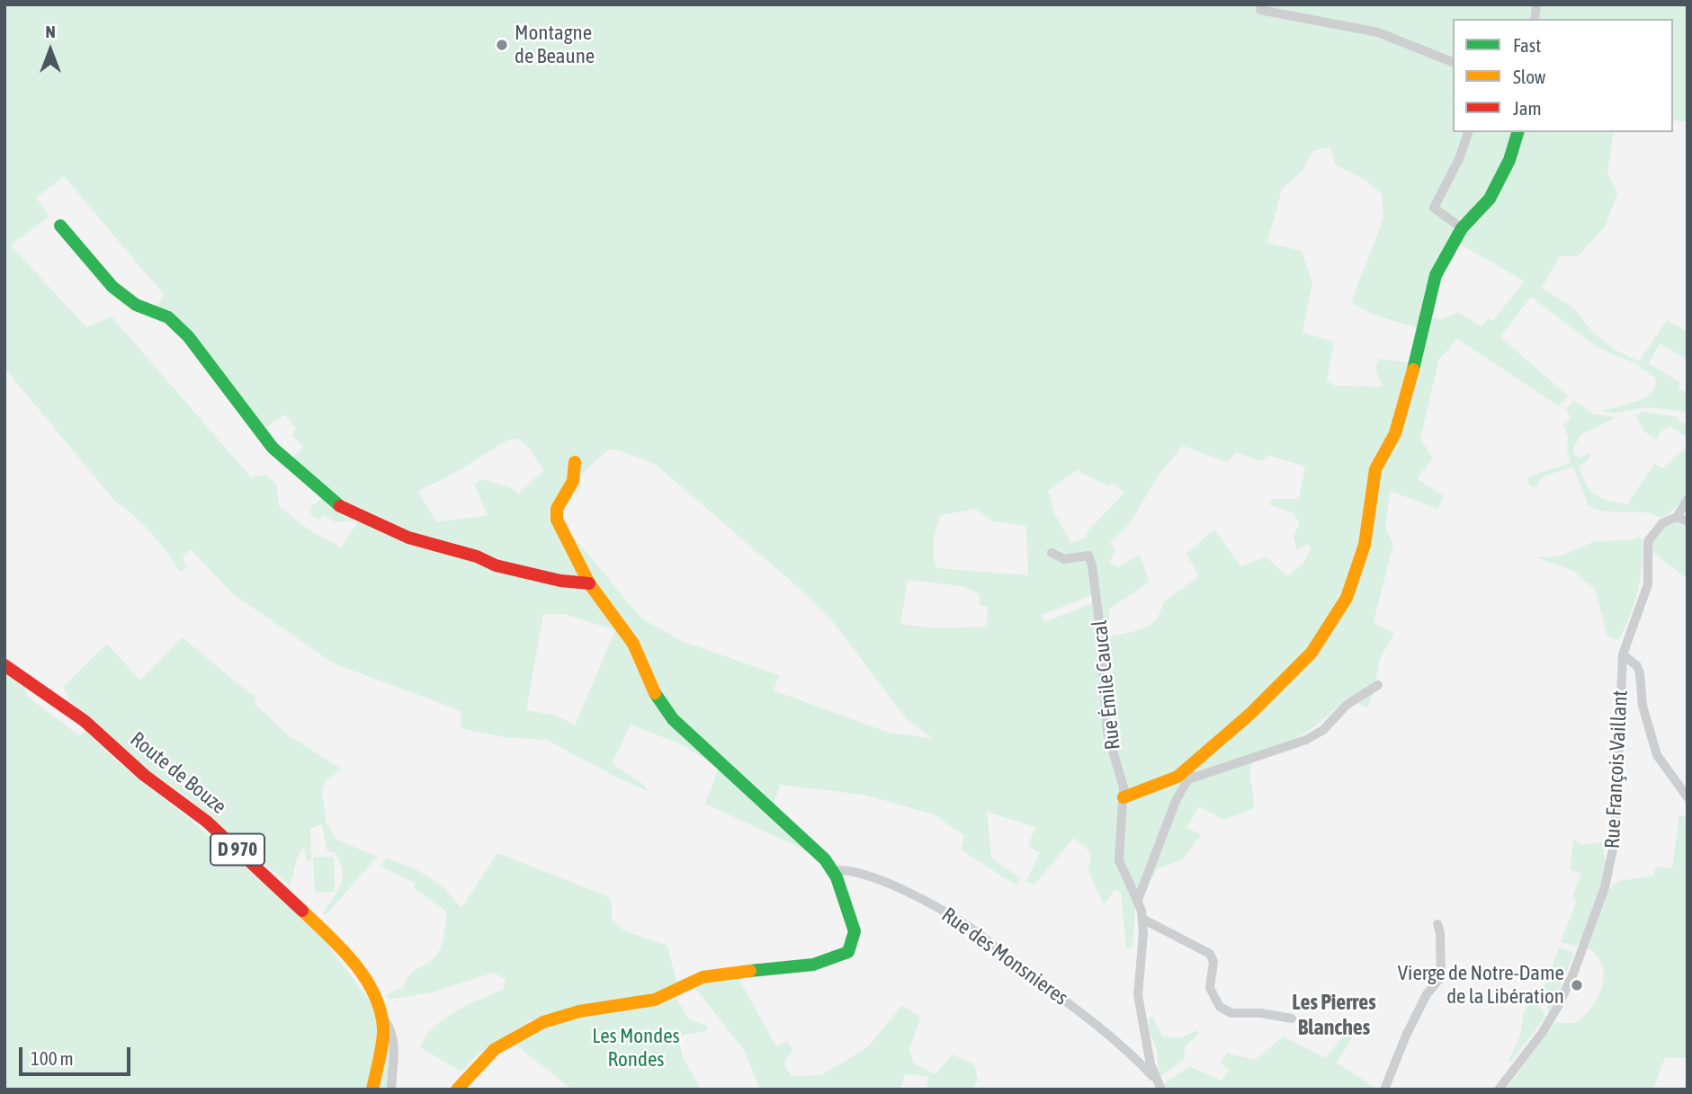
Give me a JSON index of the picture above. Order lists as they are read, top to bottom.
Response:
{
  "streets": {
    "street": [
      "Rue Émile Caucal",
      "Rue François Vaillant",
      "Route de Bouze",
      "D 970",
      "Rue des Monsnieres"
    ]
  },
  "districts": ["Les Pierres Blanches"],
  "parks": ["Les Mondes Rondes"],
  "places": ["Montagne de Beaune", "Vierge de Notre-Dame de la Libération"],
  "legend": ["Fast", "Slow", "Jam"],
  "scale_bar": "100 m",
  "north": "top"
}
